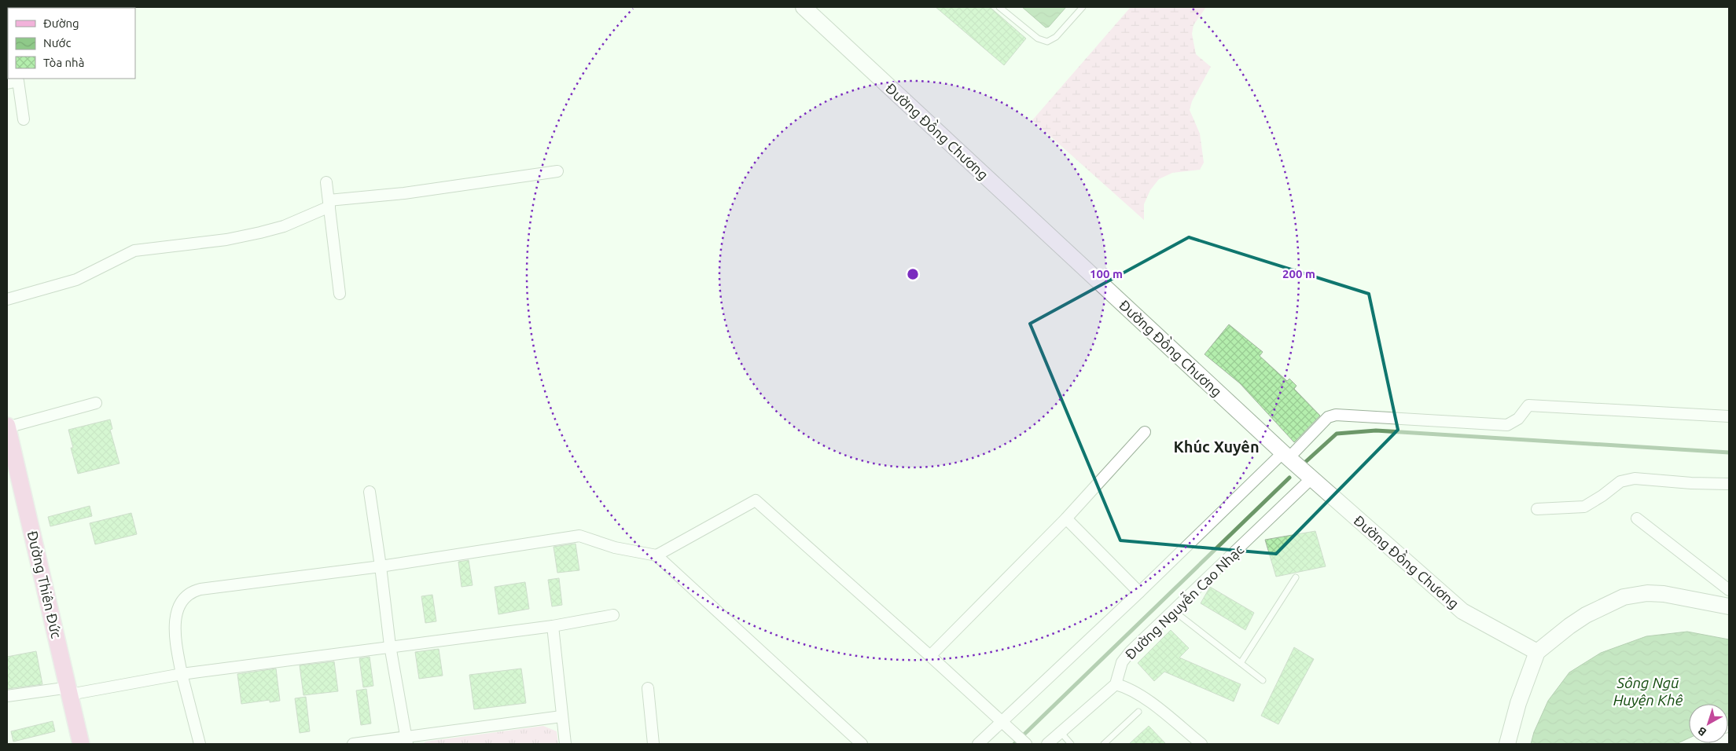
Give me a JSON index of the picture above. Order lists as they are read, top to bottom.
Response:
{
  "streets": {
    "main road": ["Đường Thiên Đức"],
    "street": ["Đường Đồng Chương", "Đường Nguyễn Cao Nhạc"]
  },
  "crossings": [
    ["Đường Đồng Chương", "Đường Nguyễn Cao Nhạc"]
  ],
  "districts": ["Khúc Xuyên"],
  "water": ["Sông Ngũ Huyện Khê"],
  "legend": ["Đường", "Nước", "Tòa nhà"],
  "north": "bottom left",
  "rings": ["100 m", "200 m"]
}
